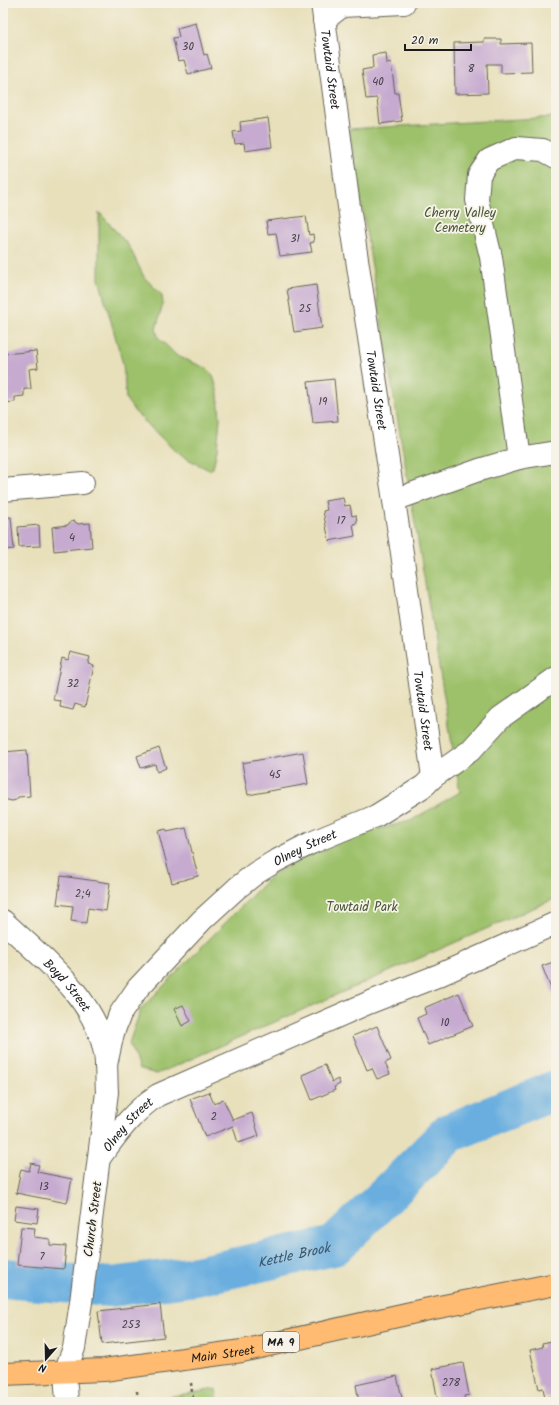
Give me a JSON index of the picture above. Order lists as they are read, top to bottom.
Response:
{
  "streets": {
    "highway": ["MA 9", "Main Street"],
    "street": [
      "Towtaid Street",
      "Olney Street",
      "Boyd Street",
      "Church Street"
    ]
  },
  "crossings": [
    ["Towtaid Street", "Olney Street"],
    ["Olney Street", "Boyd Street"],
    ["Olney Street", "Church Street"],
    ["Boyd Street", "Church Street"],
    ["Church Street", "Main Street"]
  ],
  "water": ["Kettle Brook"],
  "parks": ["Cherry Valley Cemetery", "Towtaid Park"],
  "house_numbers": [
    "30",
    "8",
    "40",
    "31",
    "25",
    "19",
    "17",
    "4",
    "32",
    "45",
    "2;4",
    "10",
    "2",
    "13",
    "7",
    "253",
    "278"
  ],
  "scale_bar": "20 m",
  "north": "bottom"
}
